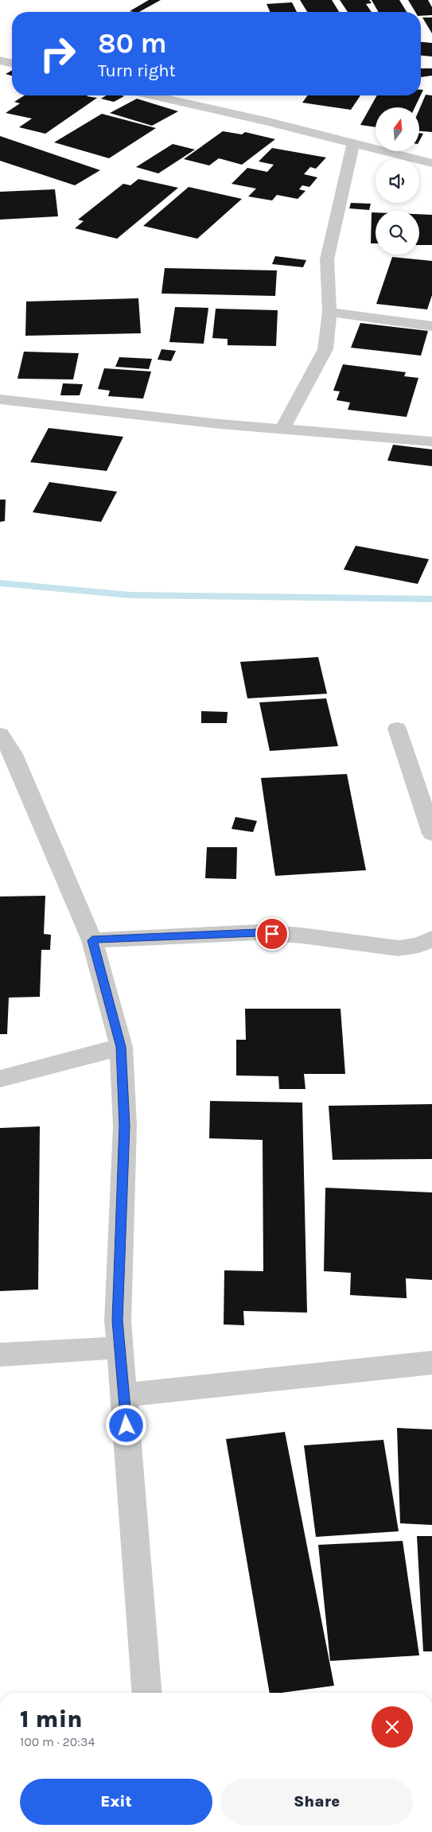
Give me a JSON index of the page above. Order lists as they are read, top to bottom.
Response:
{
  "north": "top",
  "page": {
    "turn": ["80 m", "Turn right"],
    "heading": ["1 min", "100 m · 20:34"],
    "buttons": ["Exit", "Share"]
  }
}
